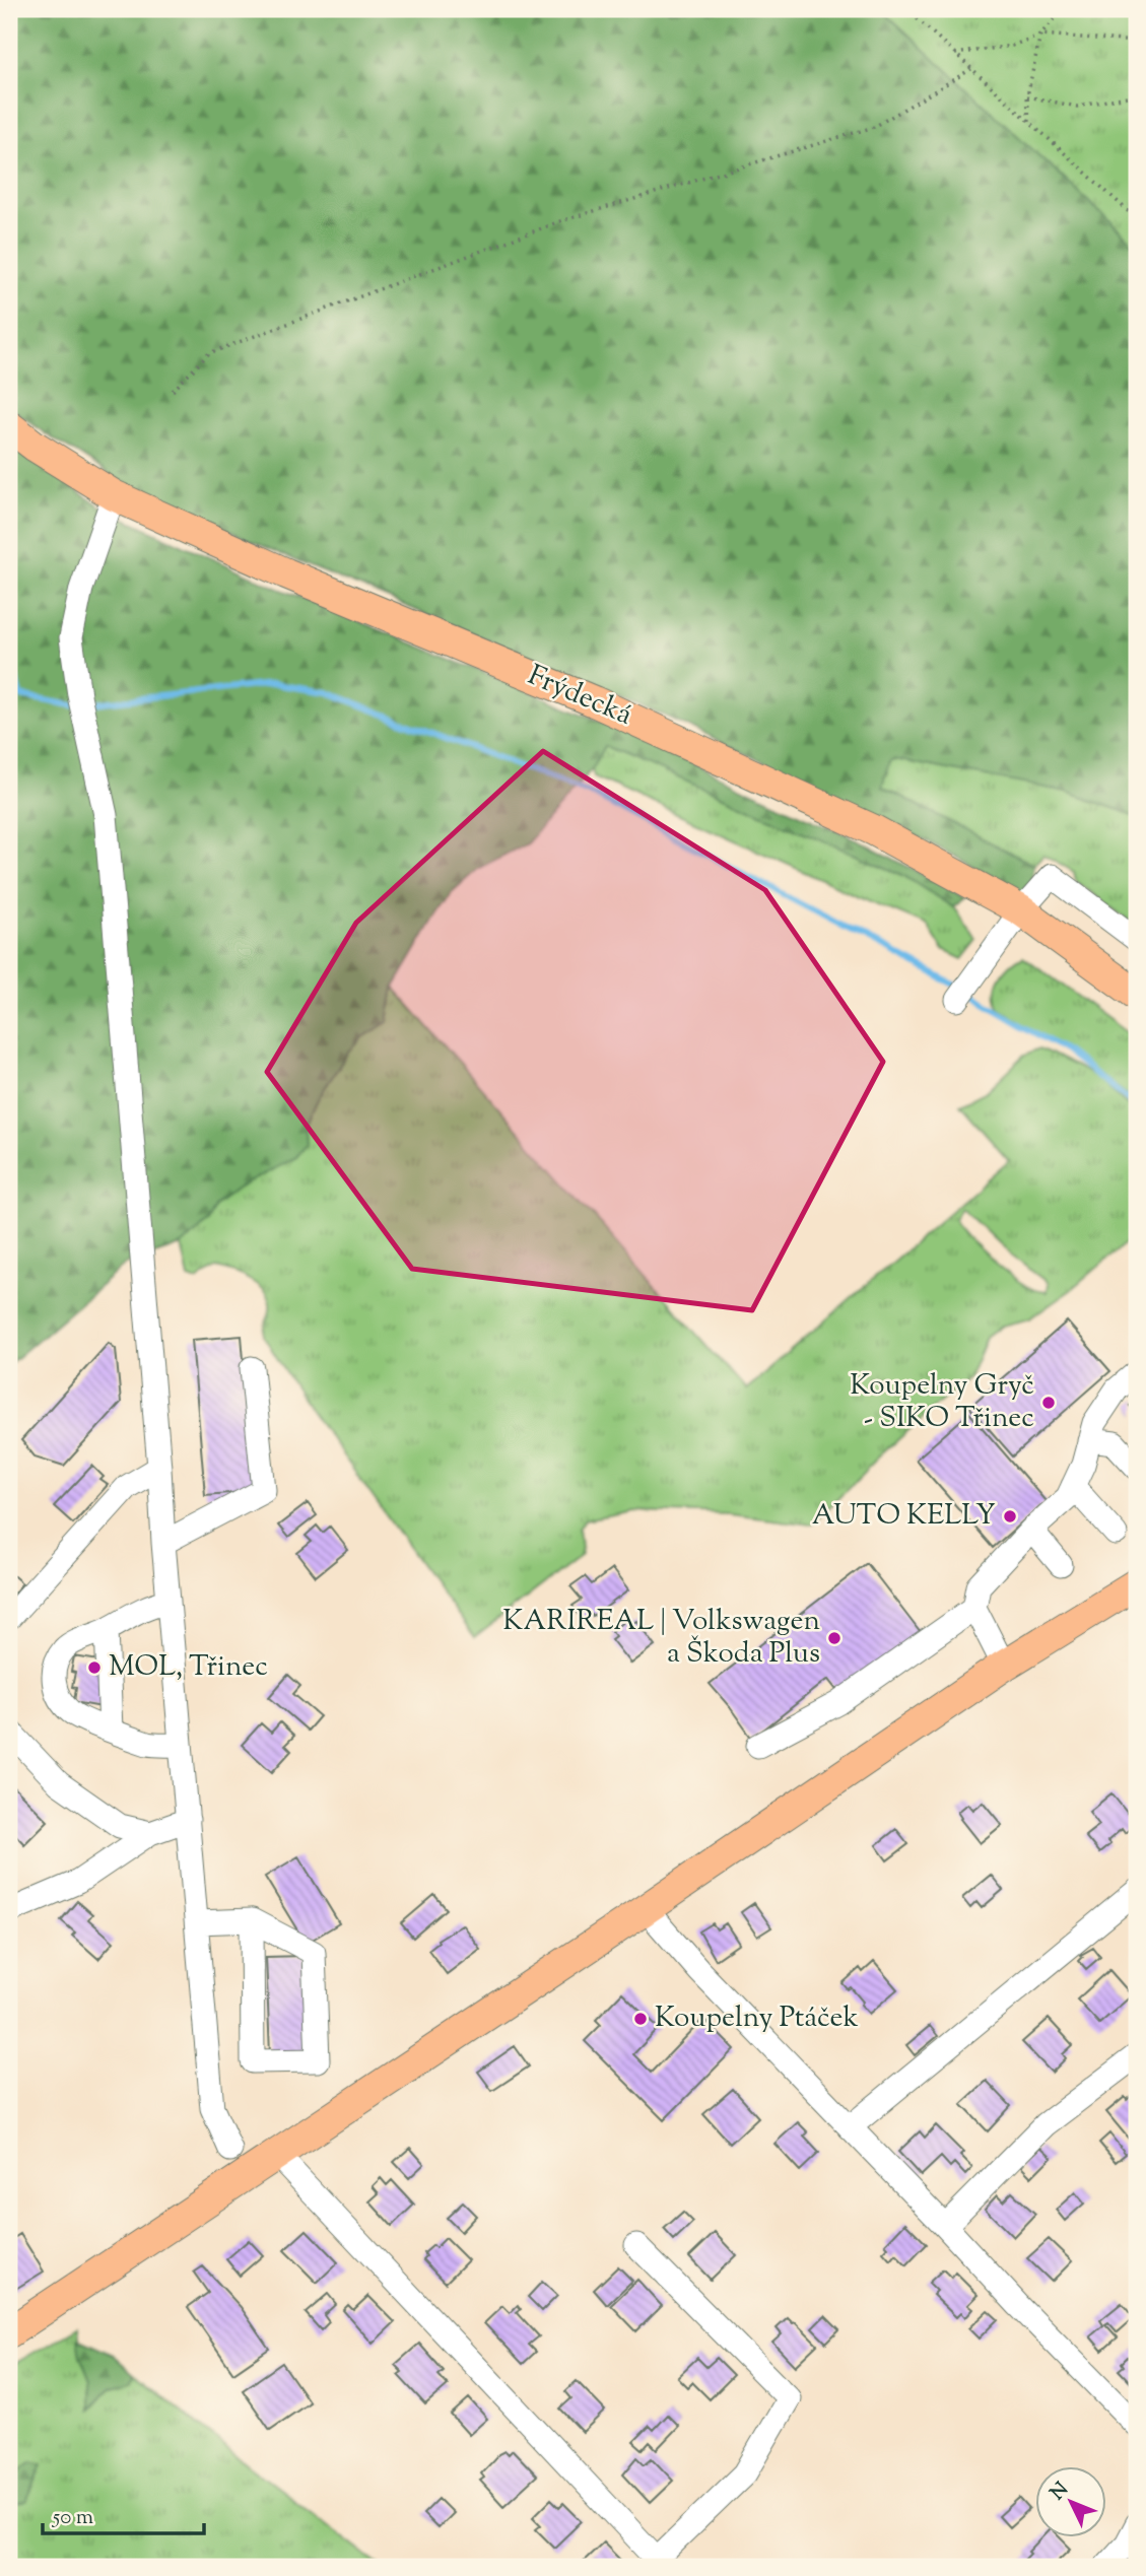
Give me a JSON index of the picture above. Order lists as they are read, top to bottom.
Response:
{
  "streets": {
    "main road": ["Frýdecká"]
  },
  "places": [
    "Koupelny Gryč - SIKO Třinec",
    "AUTO KELLY",
    "KARIREAL | Volkswagen a Škoda Plus",
    "MOL, Třinec",
    "Koupelny Ptáček"
  ],
  "scale_bar": "50 m",
  "north": "top left"
}
